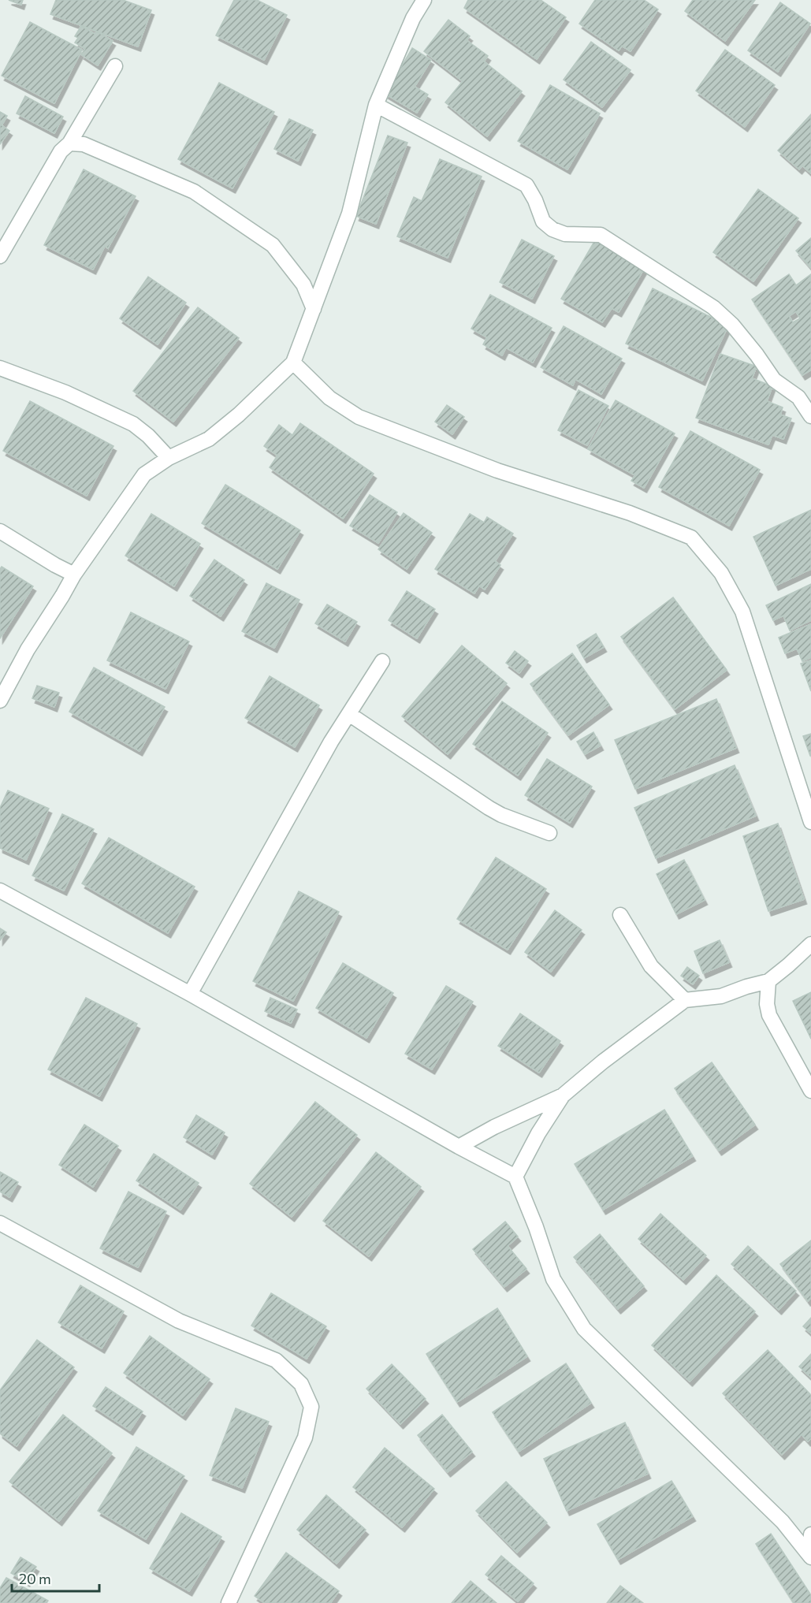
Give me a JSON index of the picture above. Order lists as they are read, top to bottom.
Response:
{
  "scale_bar": "20 m"
}
